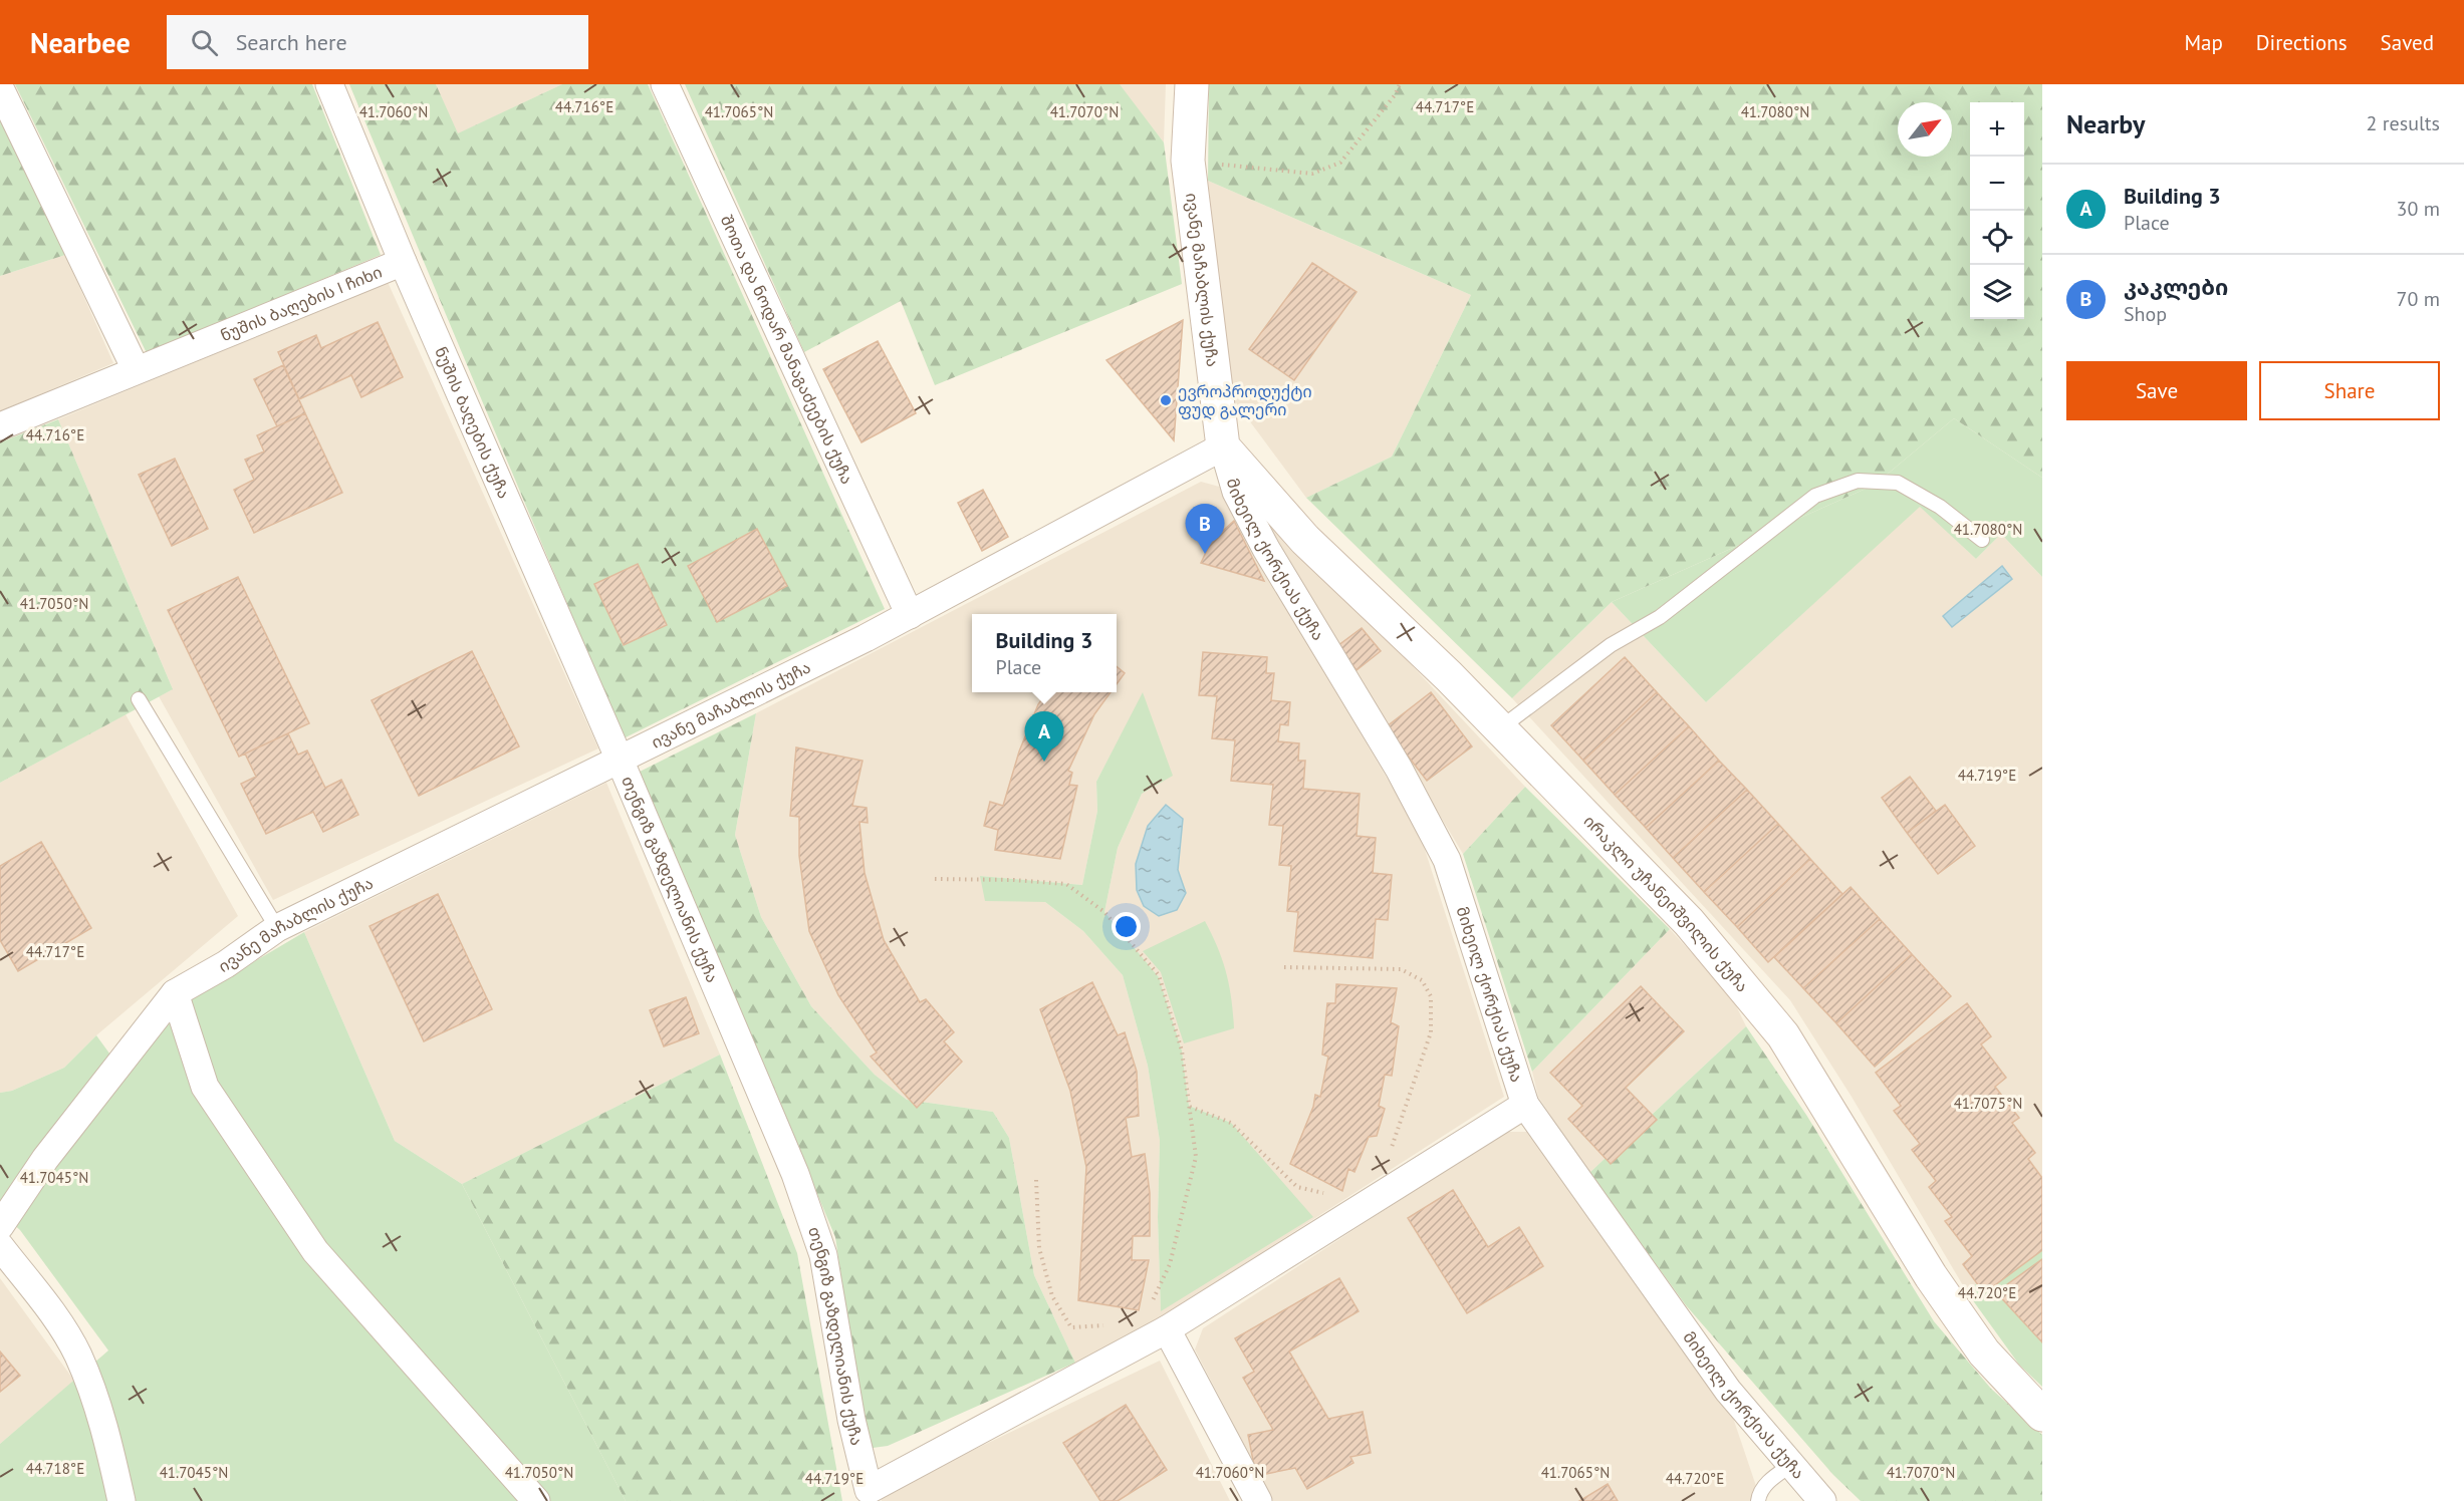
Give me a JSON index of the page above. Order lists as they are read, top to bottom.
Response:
{
  "streets": {
    "street": [
      "ივანე მაჩაბლის ქუჩა",
      "ნუშის ბაღების I ჩიხი",
      "შოთა და ნოდარ მანაგაძეების ქუჩა",
      "ნუშის ბაღების ქუჩა",
      "მიხეილ ქორქიას ქუჩა",
      "თენგიზ გაზდელიანის ქუჩა",
      "ირაკლი უჩანეიშვილის ქუჩა"
    ]
  },
  "crossings": [
    ["ივანე მაჩაბლის ქუჩა", "შოთა და ნოდარ მანაგაძეების ქუჩა"],
    ["ივანე მაჩაბლის ქუჩა", "ნუშის ბაღების ქუჩა"],
    ["ივანე მაჩაბლის ქუჩა", "მიხეილ ქორქიას ქუჩა"],
    ["ივანე მაჩაბლის ქუჩა", "თენგიზ გაზდელიანის ქუჩა"],
    ["ივანე მაჩაბლის ქუჩა", "ირაკლი უჩანეიშვილის ქუჩა"],
    ["ნუშის ბაღების I ჩიხი", "ნუშის ბაღების ქუჩა"],
    ["ნუშის ბაღების ქუჩა", "თენგიზ გაზდელიანის ქუჩა"],
    ["მიხეილ ქორქიას ქუჩა", "თენგიზ გაზდელიანის ქუჩა"],
    ["მიხეილ ქორქიას ქუჩა", "ირაკლი უჩანეიშვილის ქუჩა"]
  ],
  "places": ["ევროპროდუქტი ფუდ გალერი"],
  "north": "top right",
  "page": {
    "header": "Nearbee",
    "search": "Search here",
    "nav": ["Map", "Directions", "Saved"],
    "heading": ["Nearby", "2 results"],
    "map_buttons": ["+", "−"],
    "list": [
      {
        "mark": "A",
        "name": "Building 3",
        "note": "Place",
        "value": "30 m"
      },
      {
        "mark": "B",
        "name": "კაკლები",
        "note": "Shop",
        "value": "70 m"
      }
    ],
    "buttons": ["Save", "Share"],
    "pins": ["B", "A"],
    "popup": ["Building 3", "Place"]
  },
  "coordinates": [
    "44.716°E",
    "44.717°E",
    "41.7060°N",
    "41.7065°N",
    "41.7070°N",
    "41.7080°N",
    "41.7050°N",
    "44.719°E",
    "41.7075°N",
    "41.7045°N",
    "44.720°E",
    "44.718°E"
  ]
}
